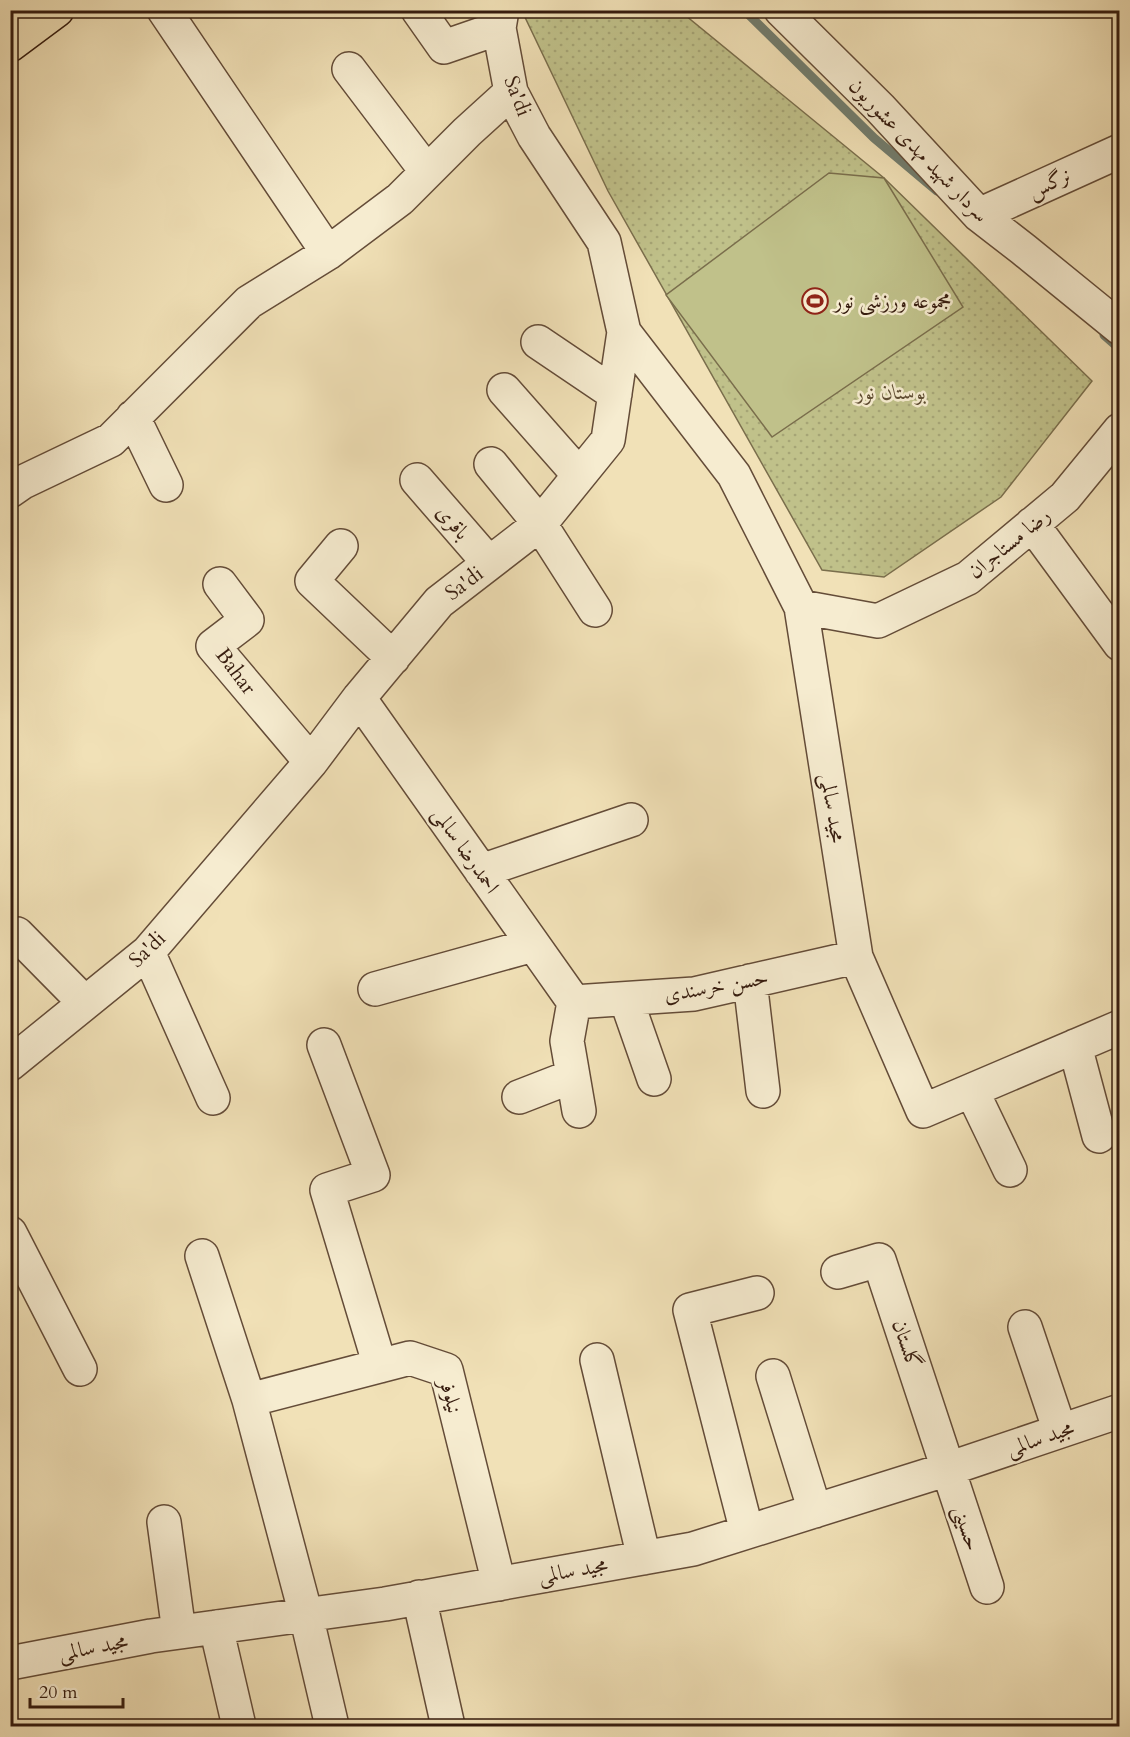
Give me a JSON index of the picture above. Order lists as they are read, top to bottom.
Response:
{
  "streets": {
    "street": [
      "Sa'di",
      "سردار شهید مهدی عشوریون",
      "نرگس",
      "باقری",
      "رضا مستاجران",
      "Bahar",
      "مجید سالمی",
      "احمدرضا سالمی",
      "حسن خرسندی",
      "گلستان",
      "نیلوفر",
      "حسینی"
    ]
  },
  "crossings": [
    ["Sa'di", "باقری"],
    ["Sa'di", "Bahar"],
    ["Sa'di", "مجید سالمی"],
    ["Sa'di", "احمدرضا سالمی"],
    ["سردار شهید مهدی عشوریون", "نرگس"],
    ["رضا مستاجران", "مجید سالمی"],
    ["مجید سالمی", "حسن خرسندی"],
    ["مجید سالمی", "گلستان"],
    ["مجید سالمی", "نیلوفر"],
    ["مجید سالمی", "حسینی"],
    ["احمدرضا سالمی", "حسن خرسندی"],
    ["گلستان", "حسینی"]
  ],
  "parks": ["بوستان نور"],
  "places": {
    "sports": ["مجموعه ورزشی نور"]
  },
  "scale_bar": "20 m"
}
